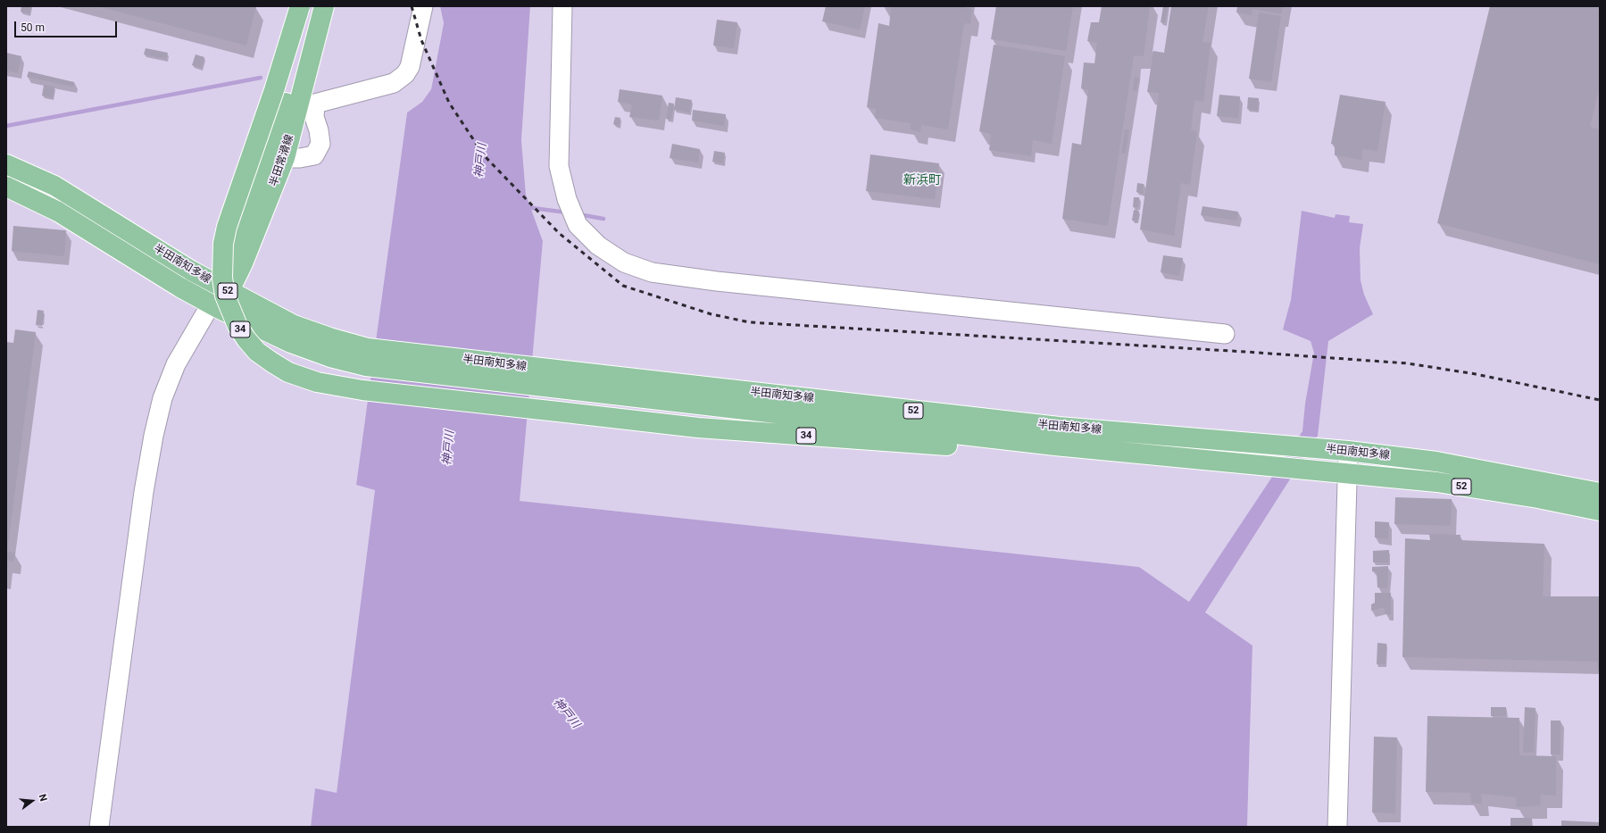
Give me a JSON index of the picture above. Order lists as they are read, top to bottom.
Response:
{
  "streets": {
    "main road": [
      "半田常滑線",
      "半田南知多線",
      "52",
      "34"
    ]
  },
  "crossings": [
    ["半田常滑線", "半田南知多線"],
    ["半田南知多線", "34"]
  ],
  "districts": ["新浜町"],
  "water": ["神戸川"],
  "scale_bar": "50 m",
  "north": "right"
}
